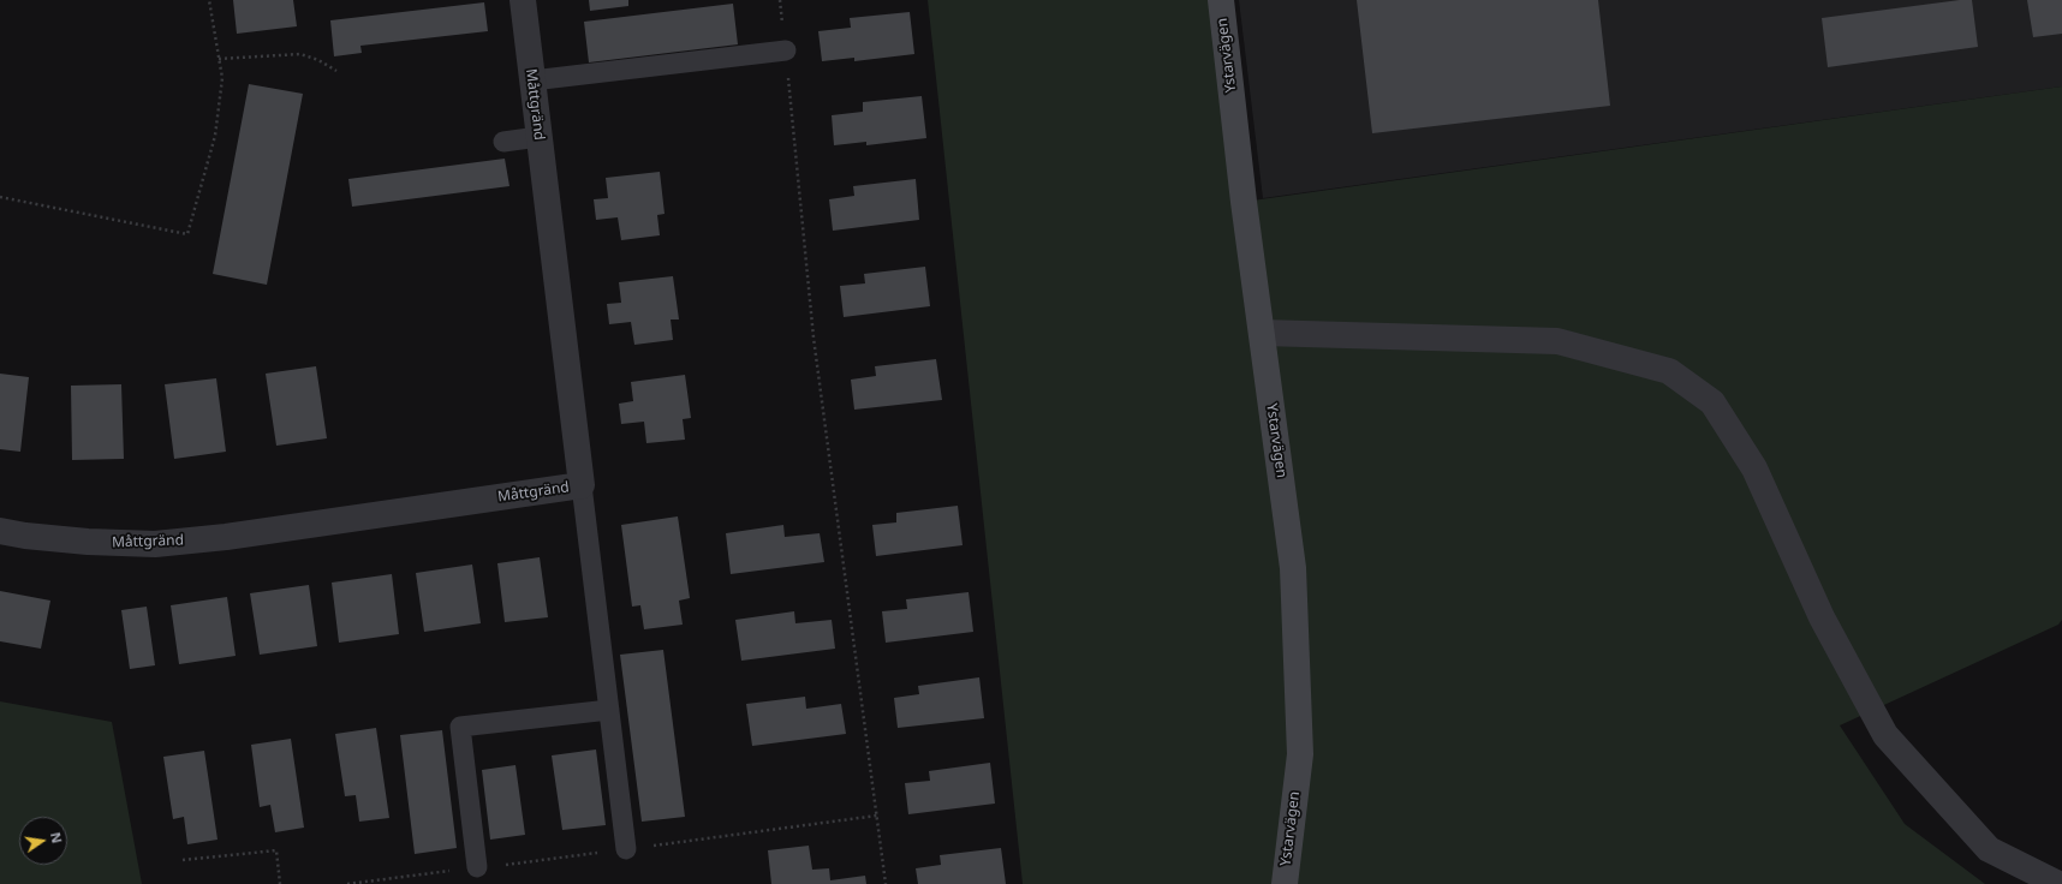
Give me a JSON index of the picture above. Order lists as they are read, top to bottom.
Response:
{
  "streets": {
    "street": ["Ystarvägen", "Måttgränd"]
  },
  "north": "right"
}
